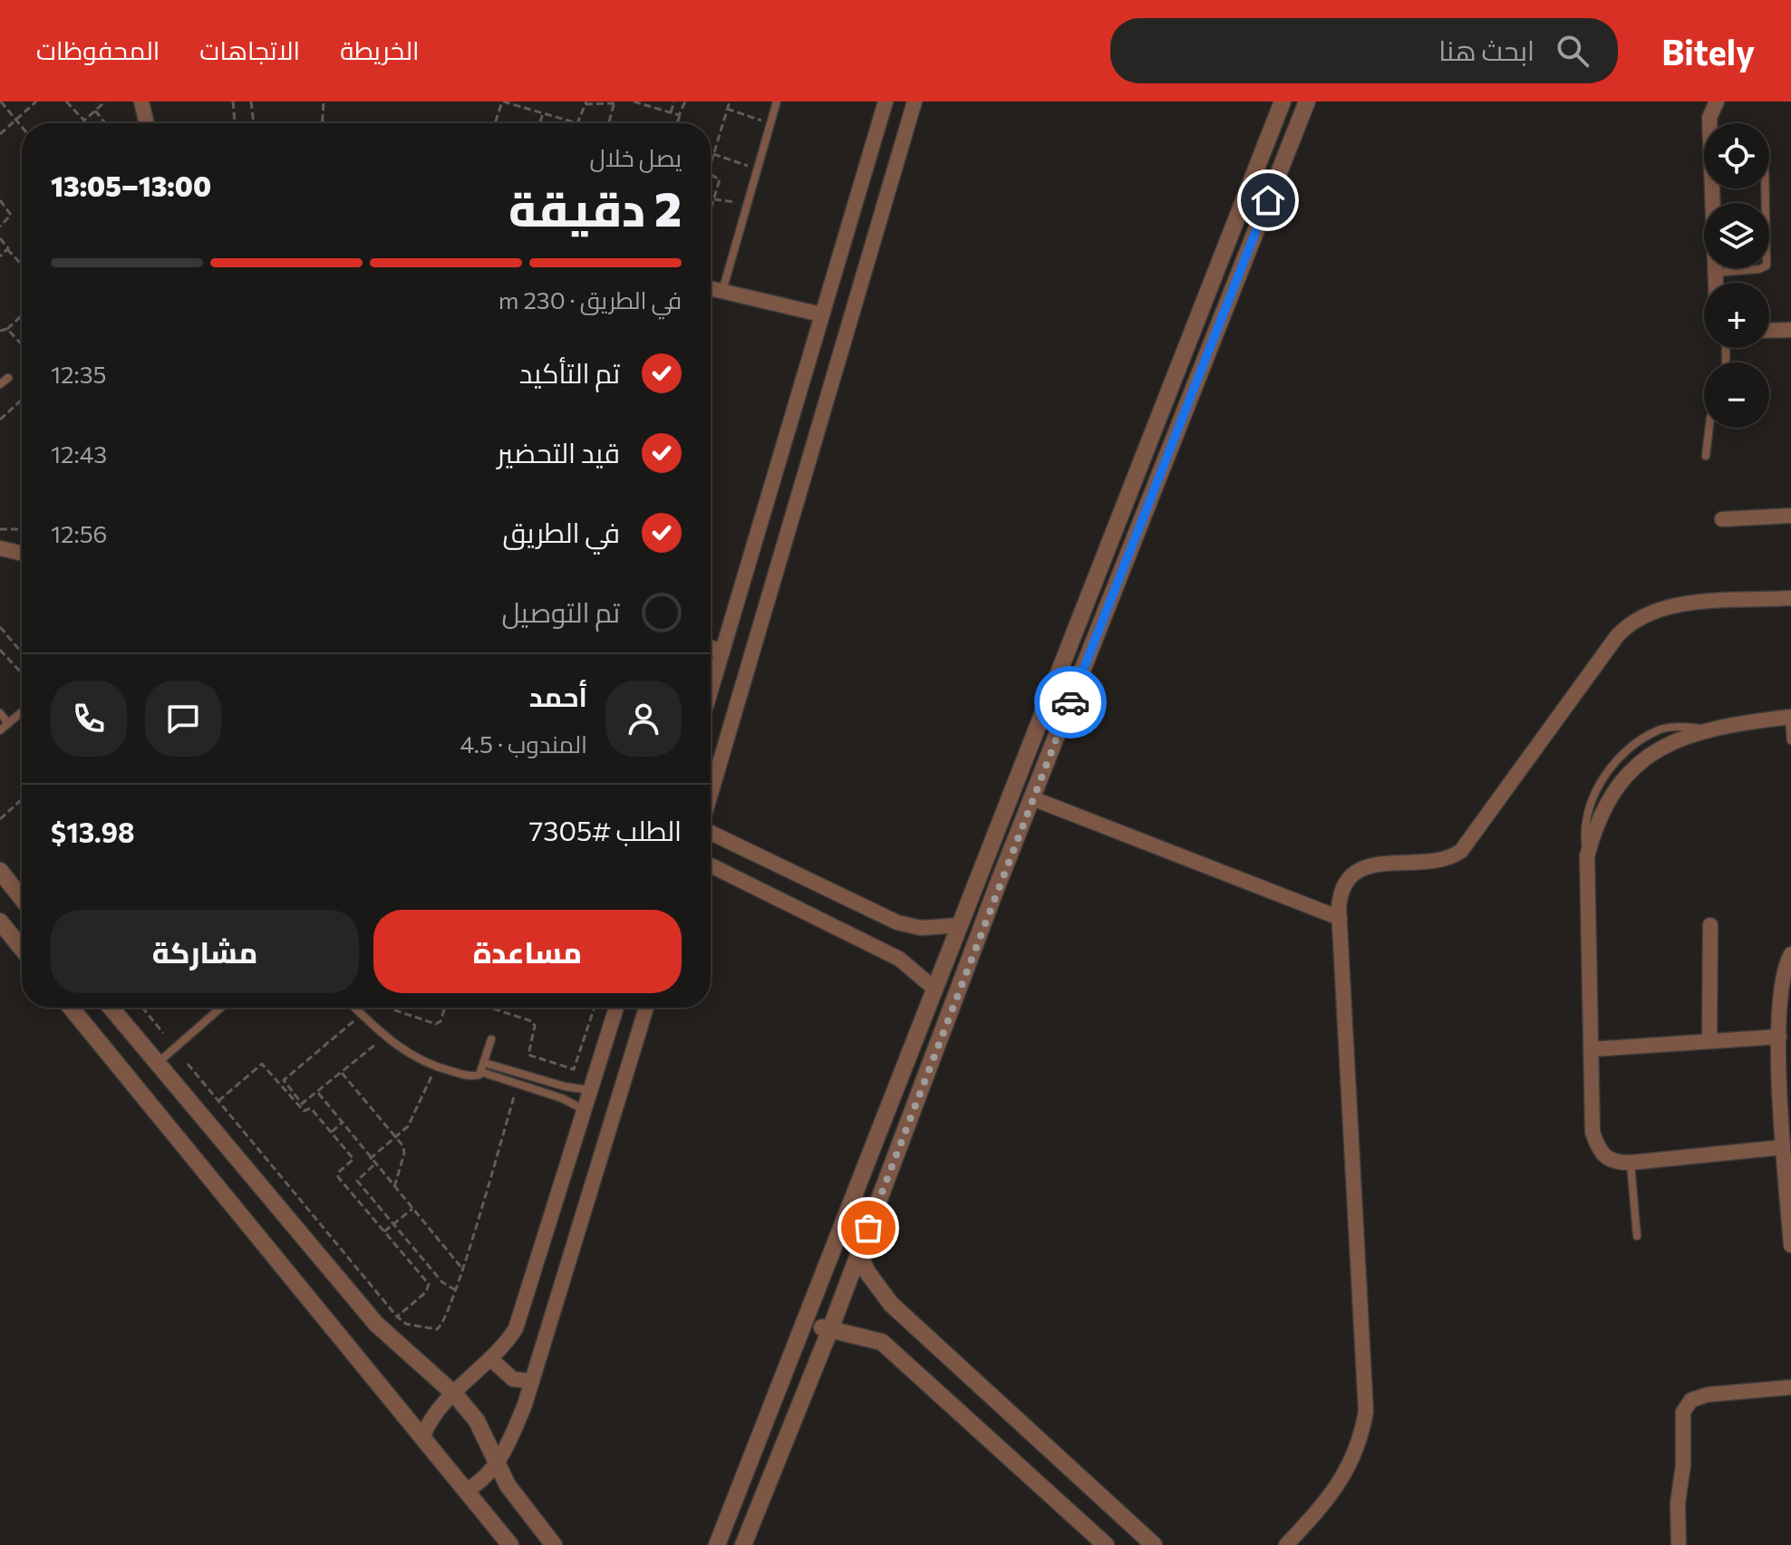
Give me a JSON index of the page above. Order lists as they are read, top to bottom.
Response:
{
  "page": {
    "header": "Bitely",
    "search": "ابحث هنا",
    "nav": ["الخريطة", "الاتجاهات", "المحفوظات"],
    "map_buttons": ["+", "−"],
    "heading": ["2 دقيقة", "يصل خلال", "13:00–13:05"],
    "panel": [
      "أحمد",
      "المندوب · 4.5",
      "الطلب #7305",
      "$13.98"
    ],
    "bar": "في الطريق · 230 m",
    "list": [
      ["تم التأكيد", "12:35"],
      ["قيد التحضير", "12:43"],
      ["في الطريق", "12:56"],
      "تم التوصيل"
    ],
    "buttons": ["مساعدة", "مشاركة"]
  }
}
